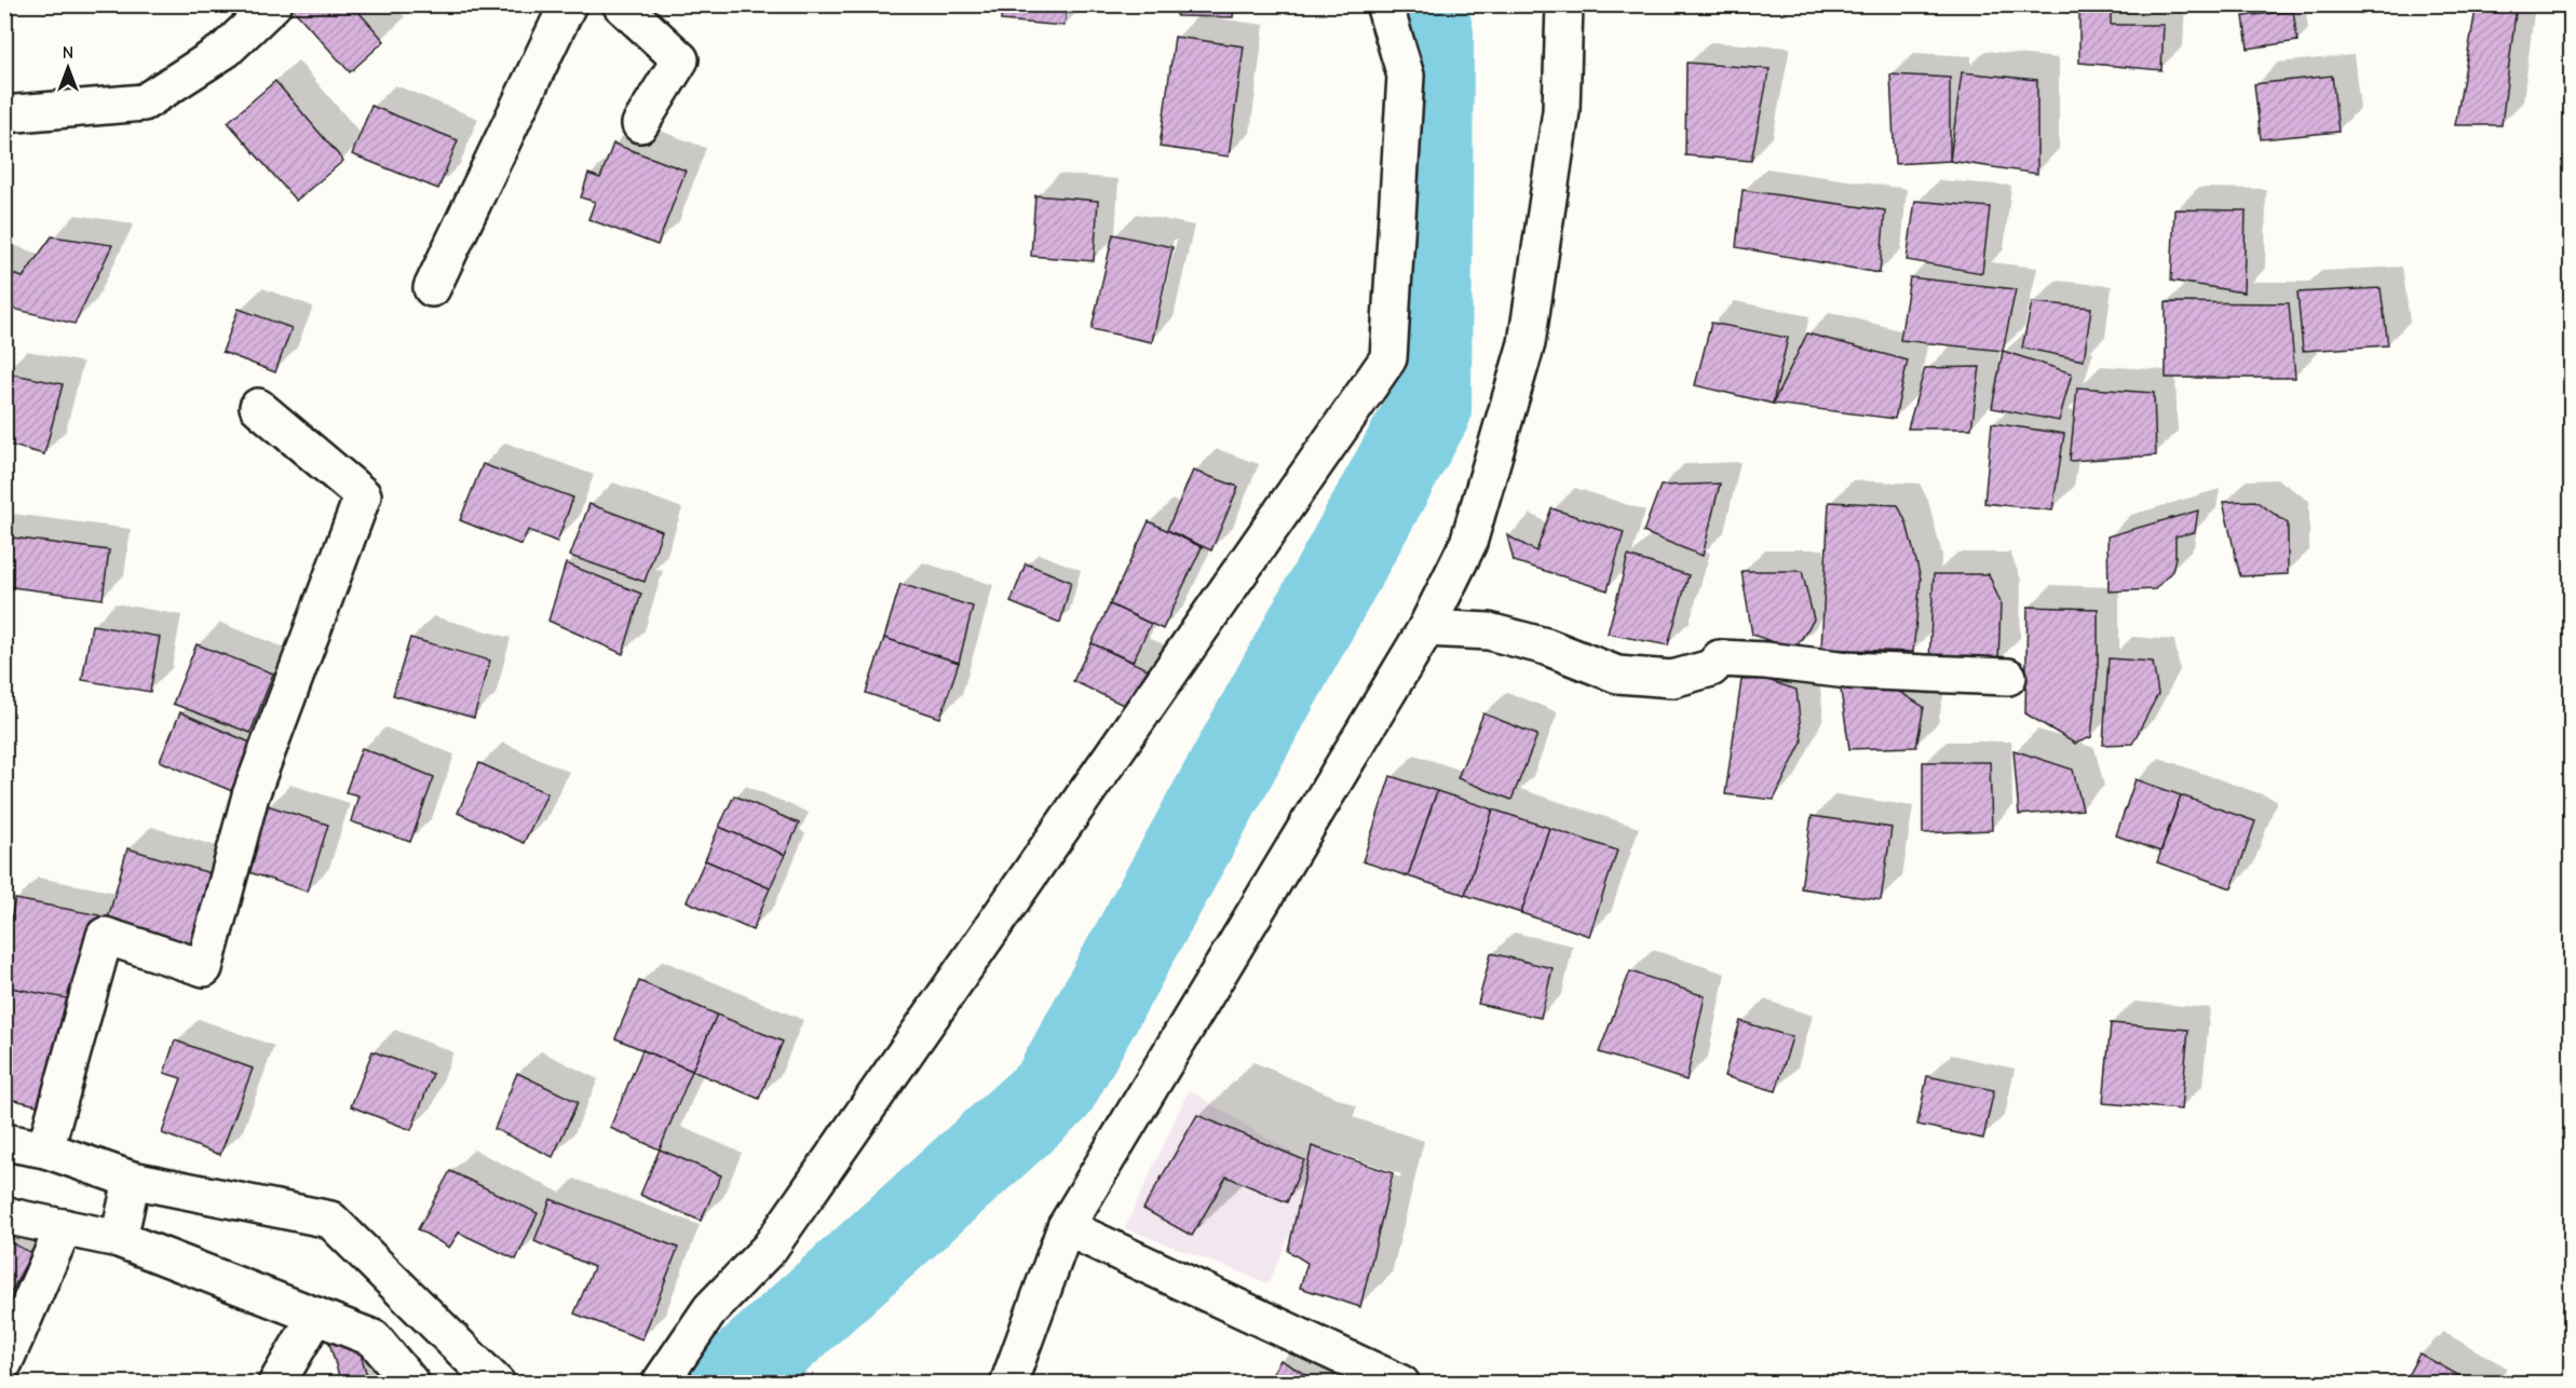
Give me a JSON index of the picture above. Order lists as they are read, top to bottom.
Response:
{
  "north": "top"
}
